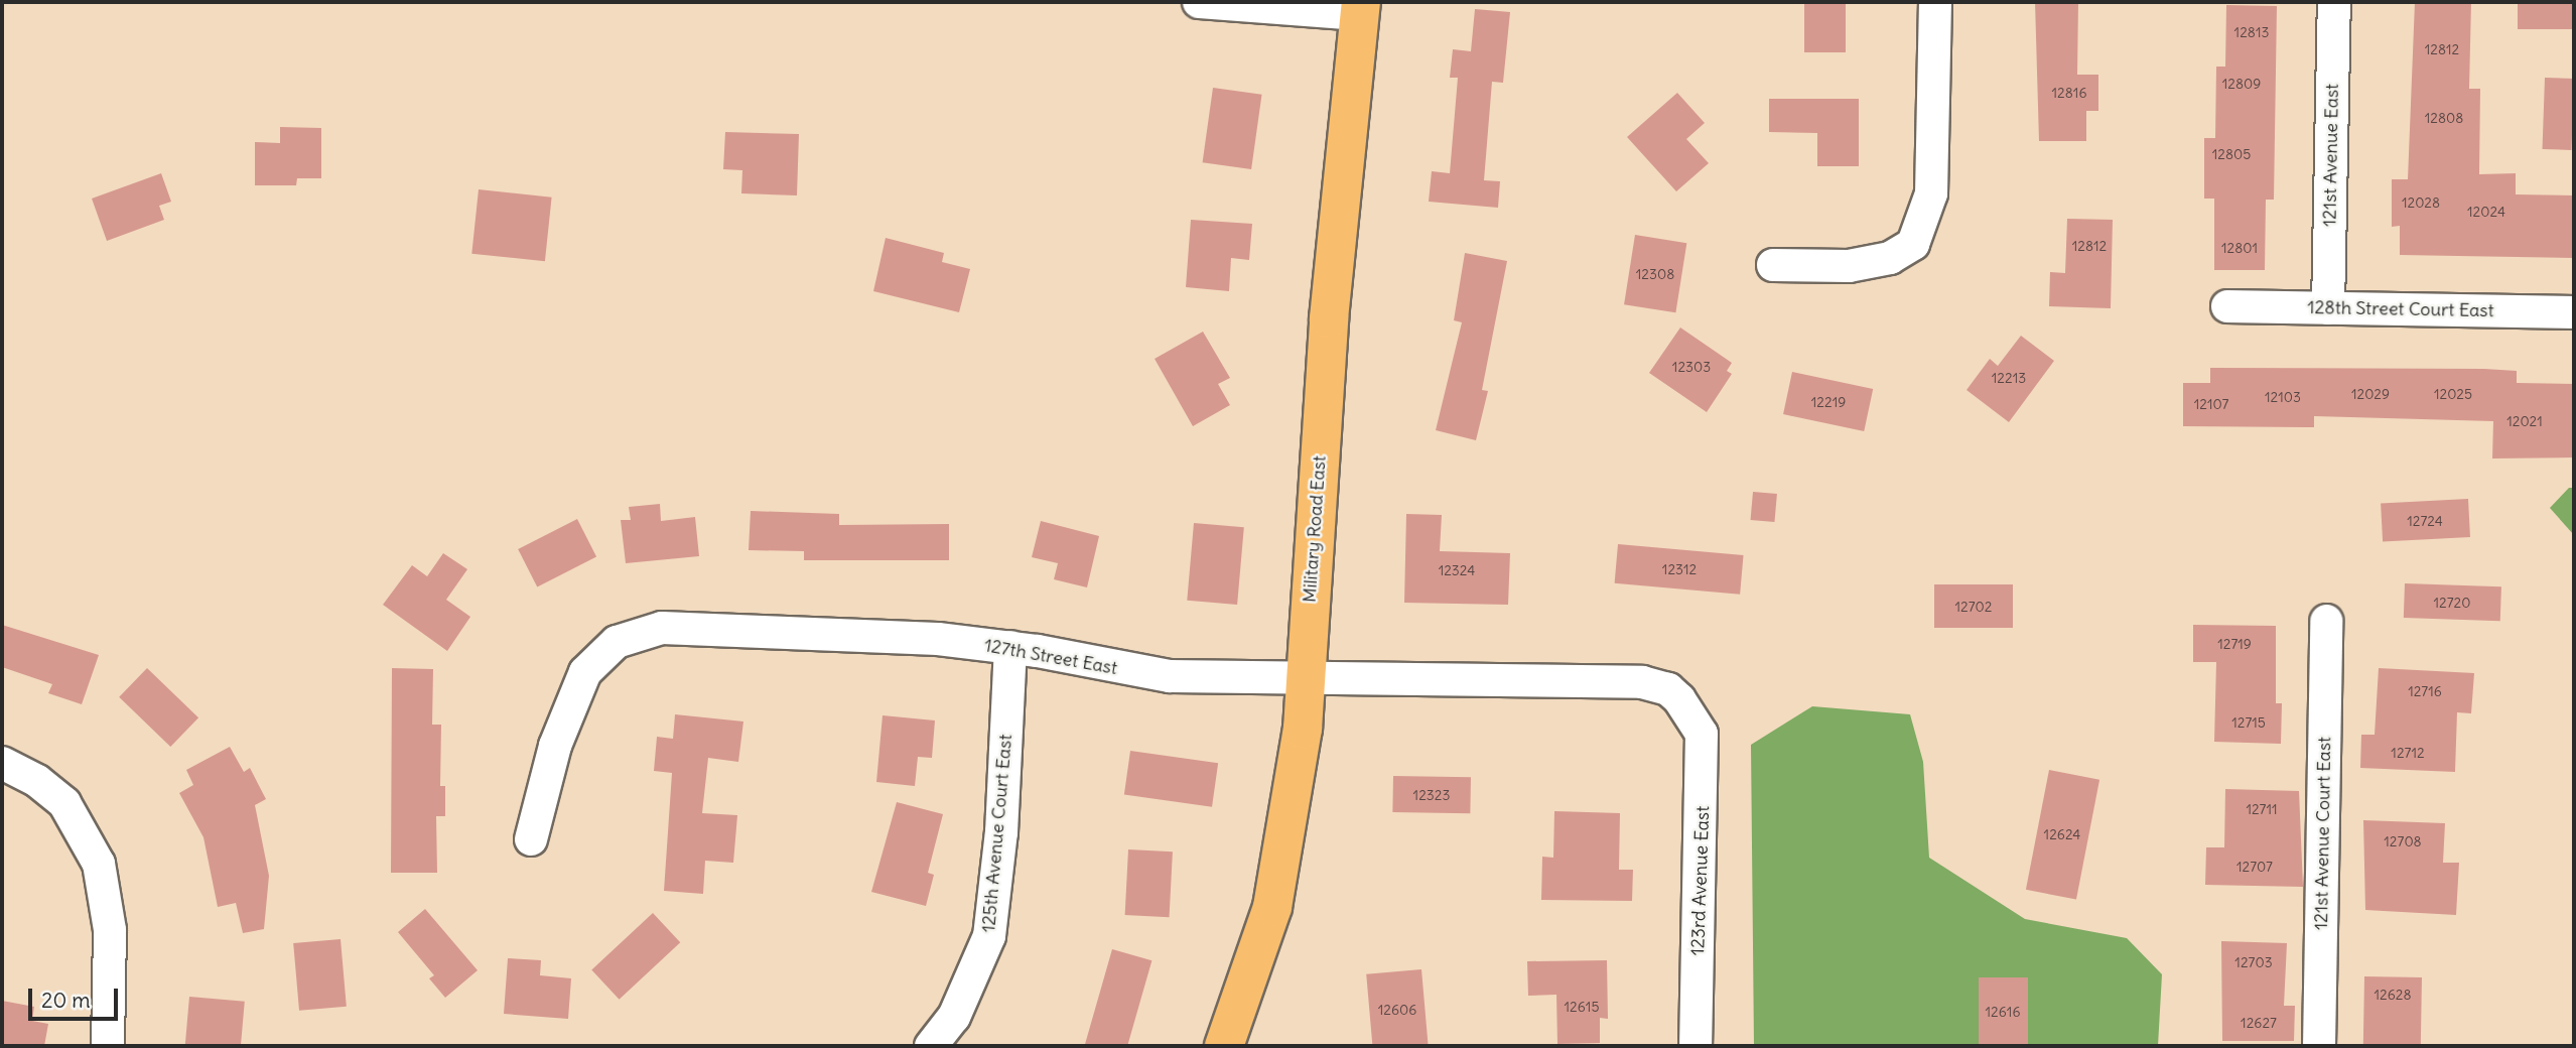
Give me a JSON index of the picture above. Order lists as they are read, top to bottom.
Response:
{
  "streets": {
    "main road": ["Military Road East"],
    "street": [
      "121st Avenue East",
      "128th Street Court East",
      "127th Street East",
      "125th Avenue Court East",
      "121st Avenue Court East",
      "123rd Avenue East"
    ]
  },
  "crossings": [
    ["121st Avenue East", "128th Street Court East"],
    ["Military Road East", "127th Street East"],
    ["127th Street East", "125th Avenue Court East"],
    ["127th Street East", "123rd Avenue East"]
  ],
  "house_numbers": [
    "12813",
    "12812",
    "12809",
    "12816",
    "12808",
    "12805",
    "12028",
    "12024",
    "12812",
    "12801",
    "12308",
    "12303",
    "12213",
    "12029",
    "12025",
    "12103",
    "12219",
    "12107",
    "12021",
    "12724",
    "12312",
    "12324",
    "12720",
    "12702",
    "12719",
    "12716",
    "12715",
    "12712",
    "12323",
    "12711",
    "12624",
    "12708",
    "12707",
    "12703",
    "12628",
    "12615",
    "12606",
    "12616",
    "12627"
  ],
  "scale_bar": "20 m"
}
